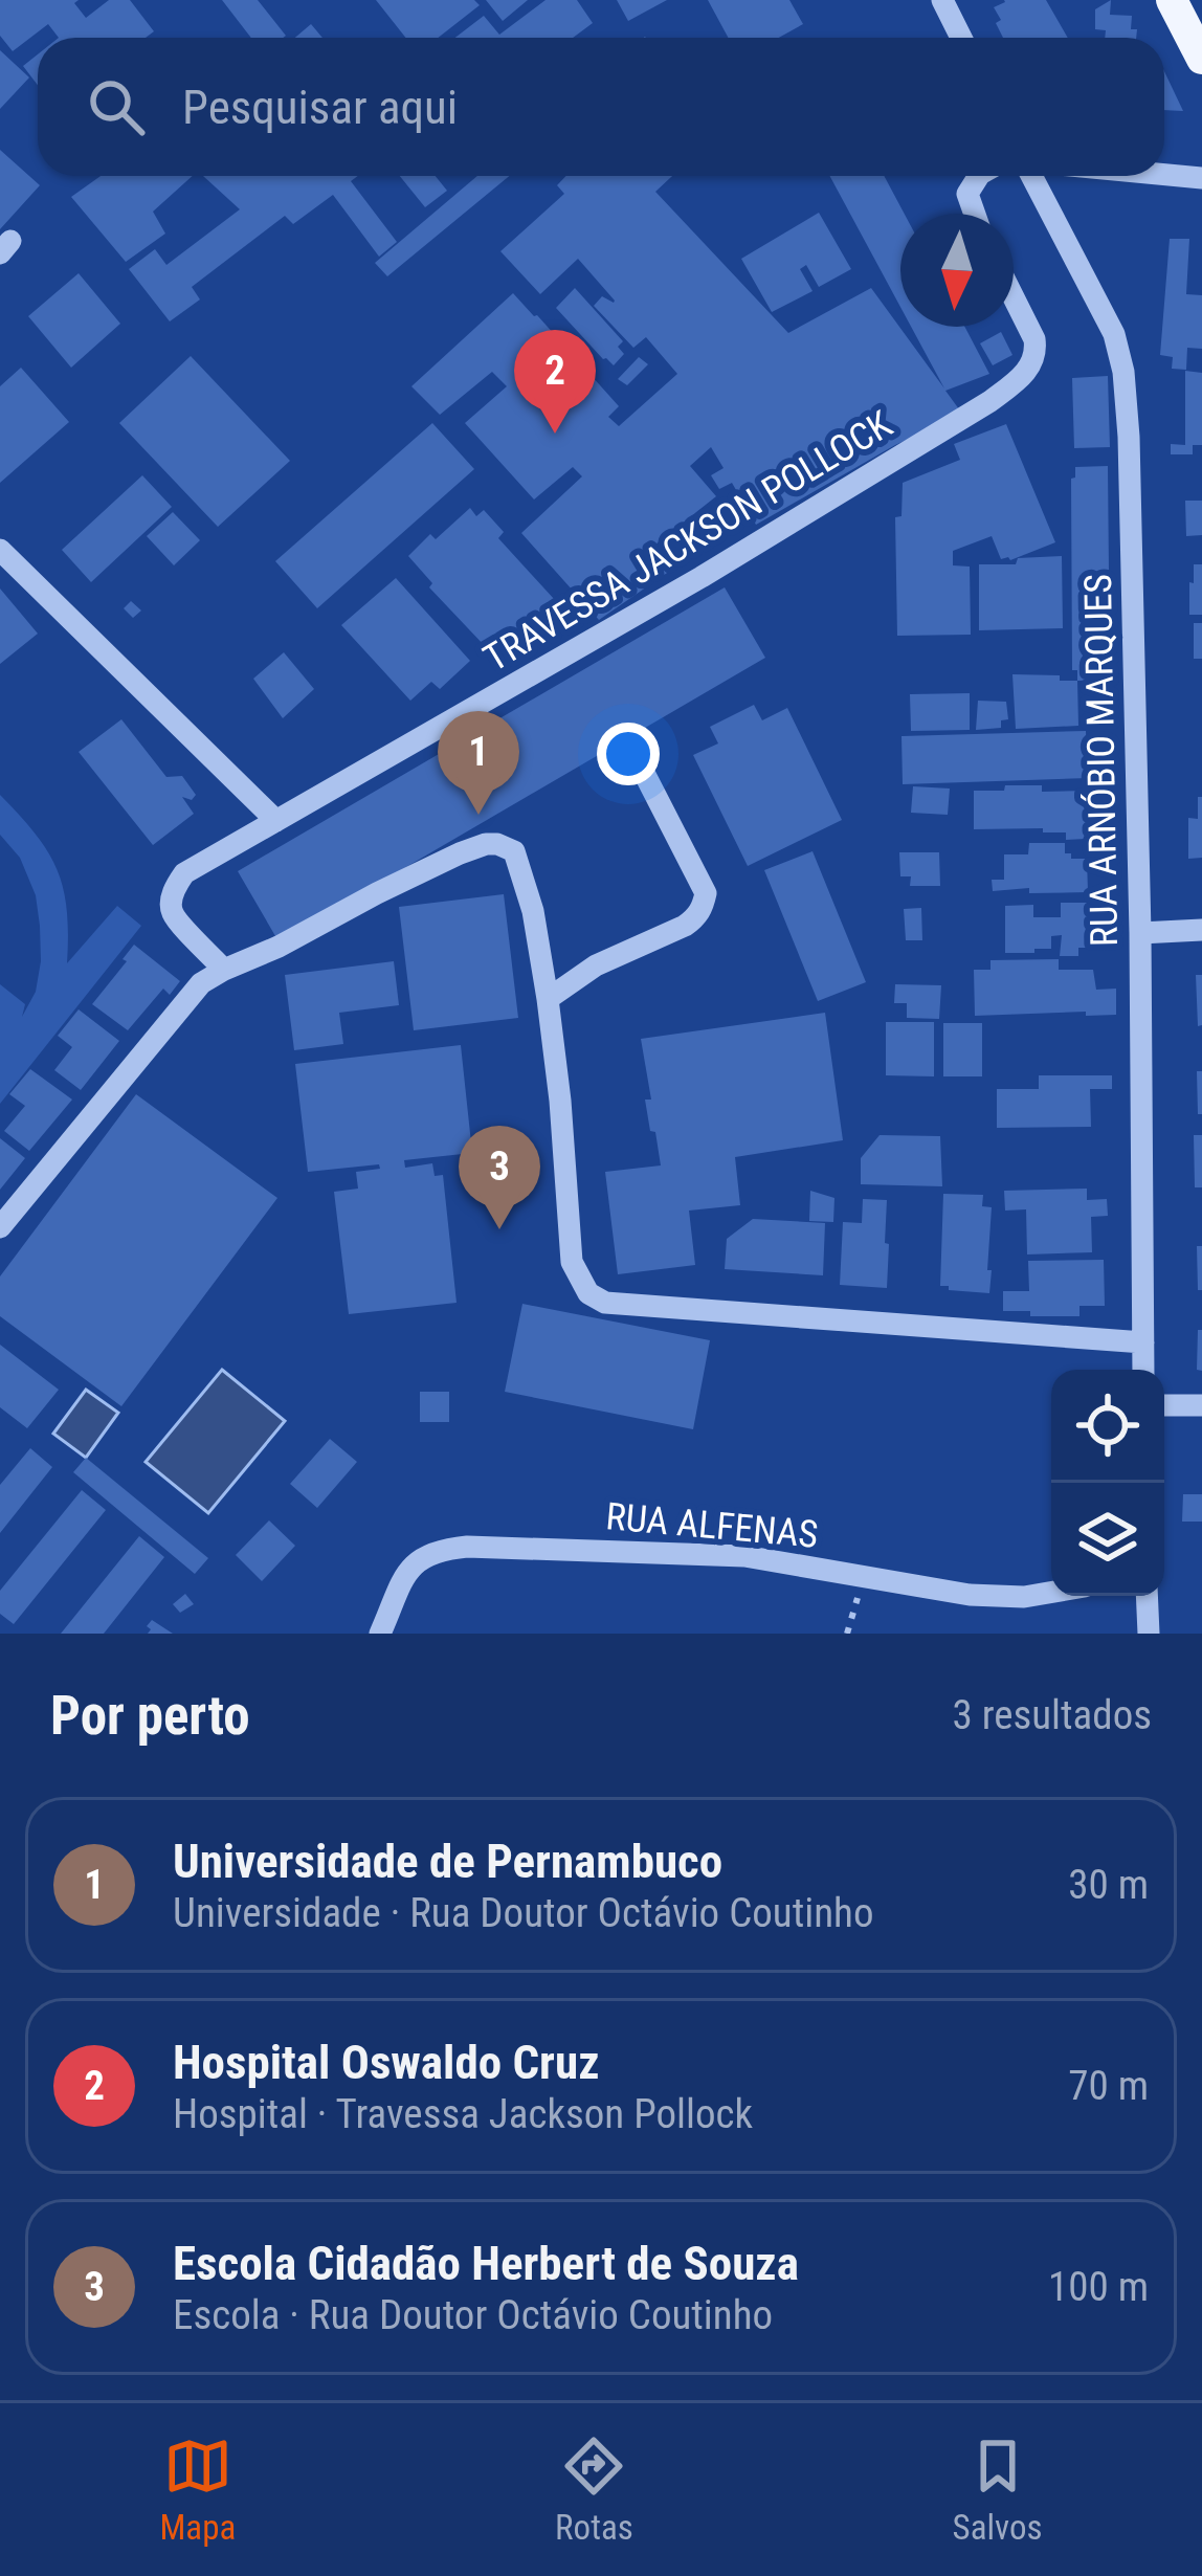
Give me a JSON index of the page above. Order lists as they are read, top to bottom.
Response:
{
  "streets": {
    "street": ["TRAVESSA JACKSON POLLOCK", "RUA ARNÓBIO MARQUES", "RUA ALFENAS"]
  },
  "north": "bottom",
  "page": {
    "search": "Pesquisar aqui",
    "pins": ["2", "1", "3"],
    "heading": ["Por perto", "3 resultados"],
    "list": [
      {
        "mark": "1",
        "name": "Universidade de Pernambuco",
        "note": "Universidade · Rua Doutor Octávio Coutinho",
        "value": "30 m"
      },
      {
        "mark": "2",
        "name": "Hospital Oswaldo Cruz",
        "note": "Hospital · Travessa Jackson Pollock",
        "value": "70 m"
      },
      {
        "mark": "3",
        "name": "Escola Cidadão Herbert de Souza",
        "note": "Escola · Rua Doutor Octávio Coutinho",
        "value": "100 m"
      }
    ],
    "nav": ["Mapa", "Rotas", "Salvos"]
  }
}
